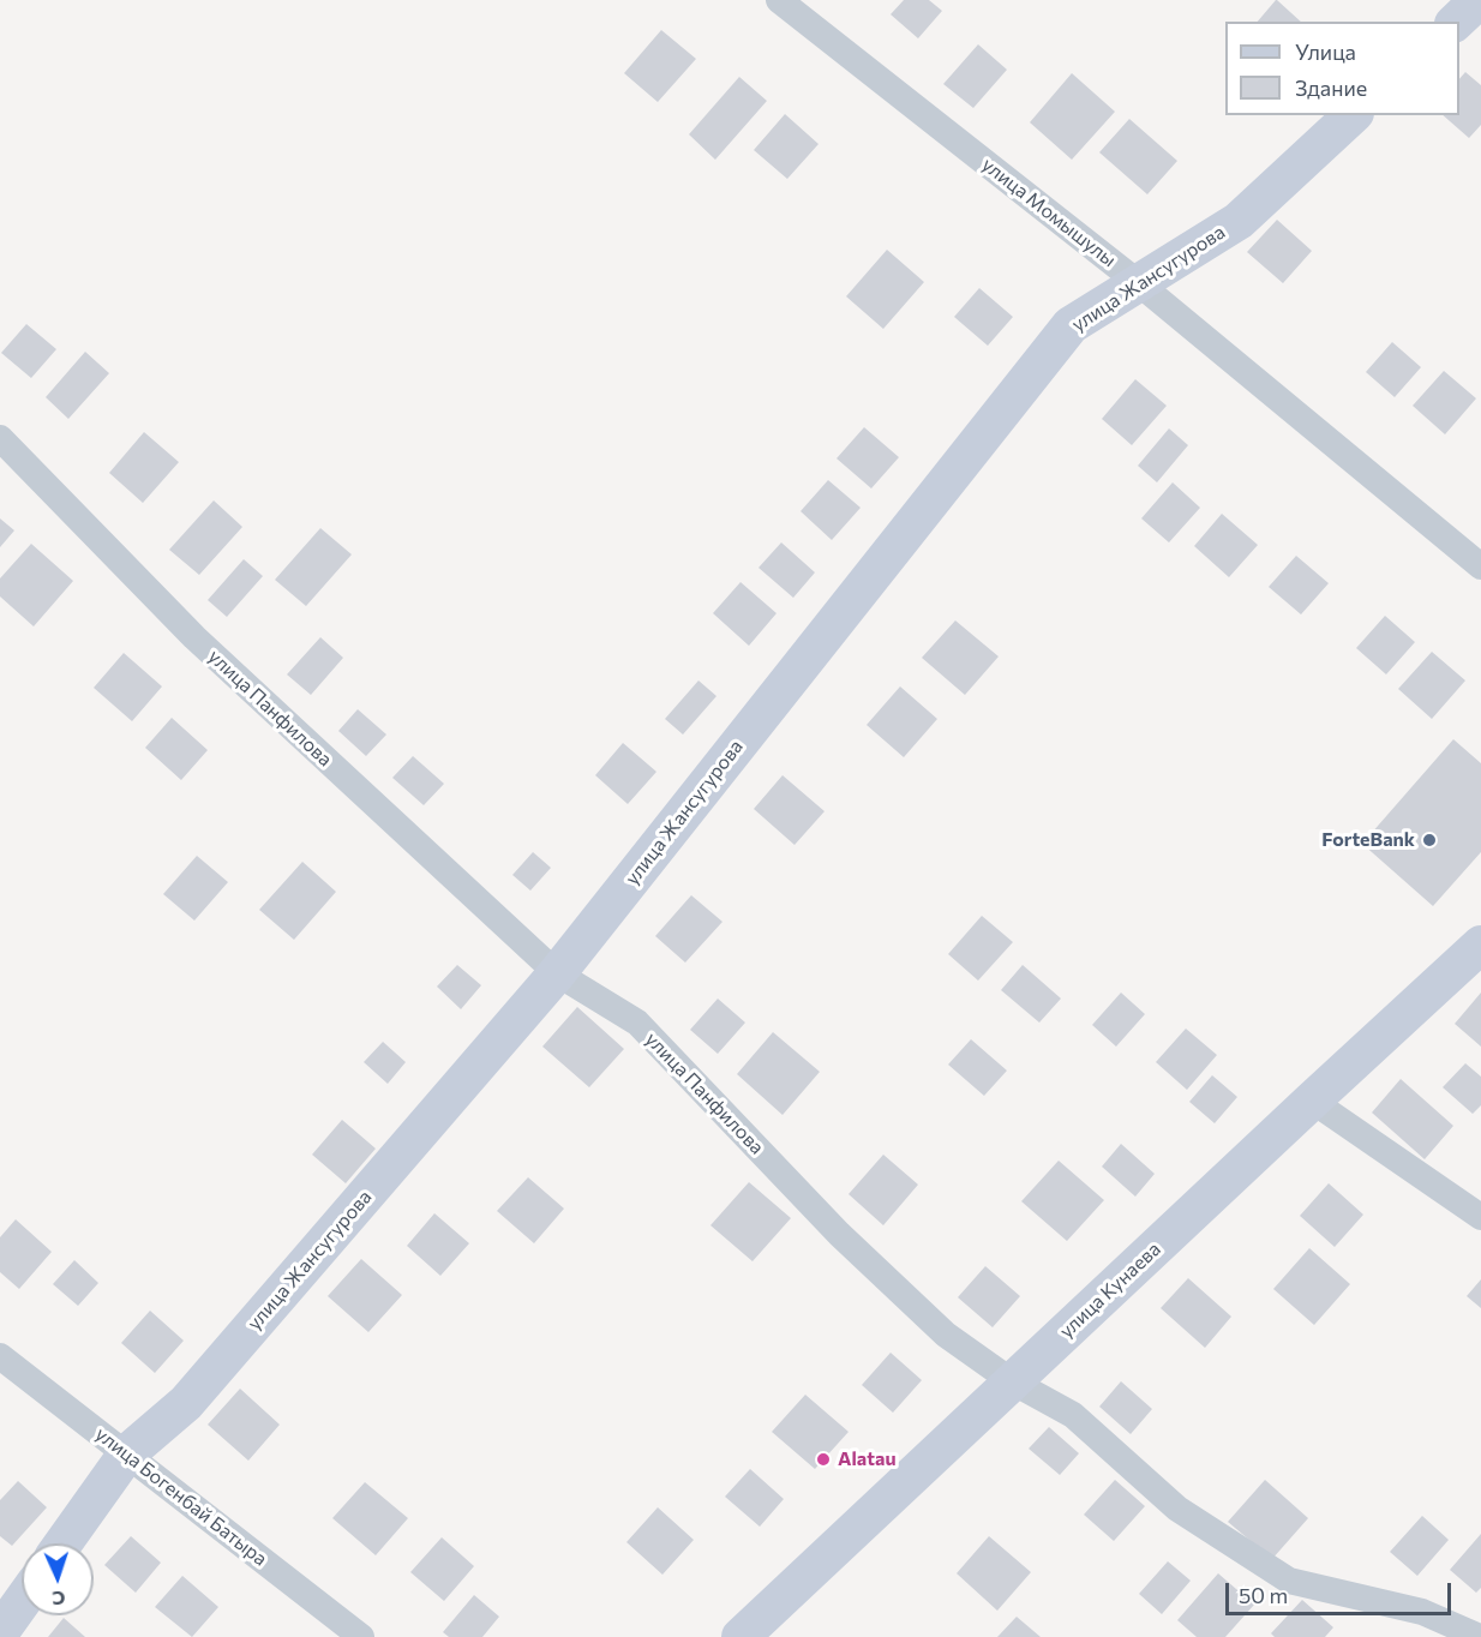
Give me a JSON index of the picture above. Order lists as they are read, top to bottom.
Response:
{
  "streets": {
    "street": [
      "улица Момышулы",
      "улица Жансугурова",
      "улица Панфилова",
      "улица Кунаева",
      "улица Богенбай Батыра"
    ]
  },
  "crossings": [
    ["улица Момышулы", "улица Жансугурова"],
    ["улица Жансугурова", "улица Панфилова"],
    ["улица Жансугурова", "улица Богенбай Батыра"],
    ["улица Панфилова", "улица Кунаева"]
  ],
  "places": ["ForteBank", "Alatau"],
  "legend": ["Улица", "Здание"],
  "scale_bar": "50 m",
  "north": "bottom"
}
